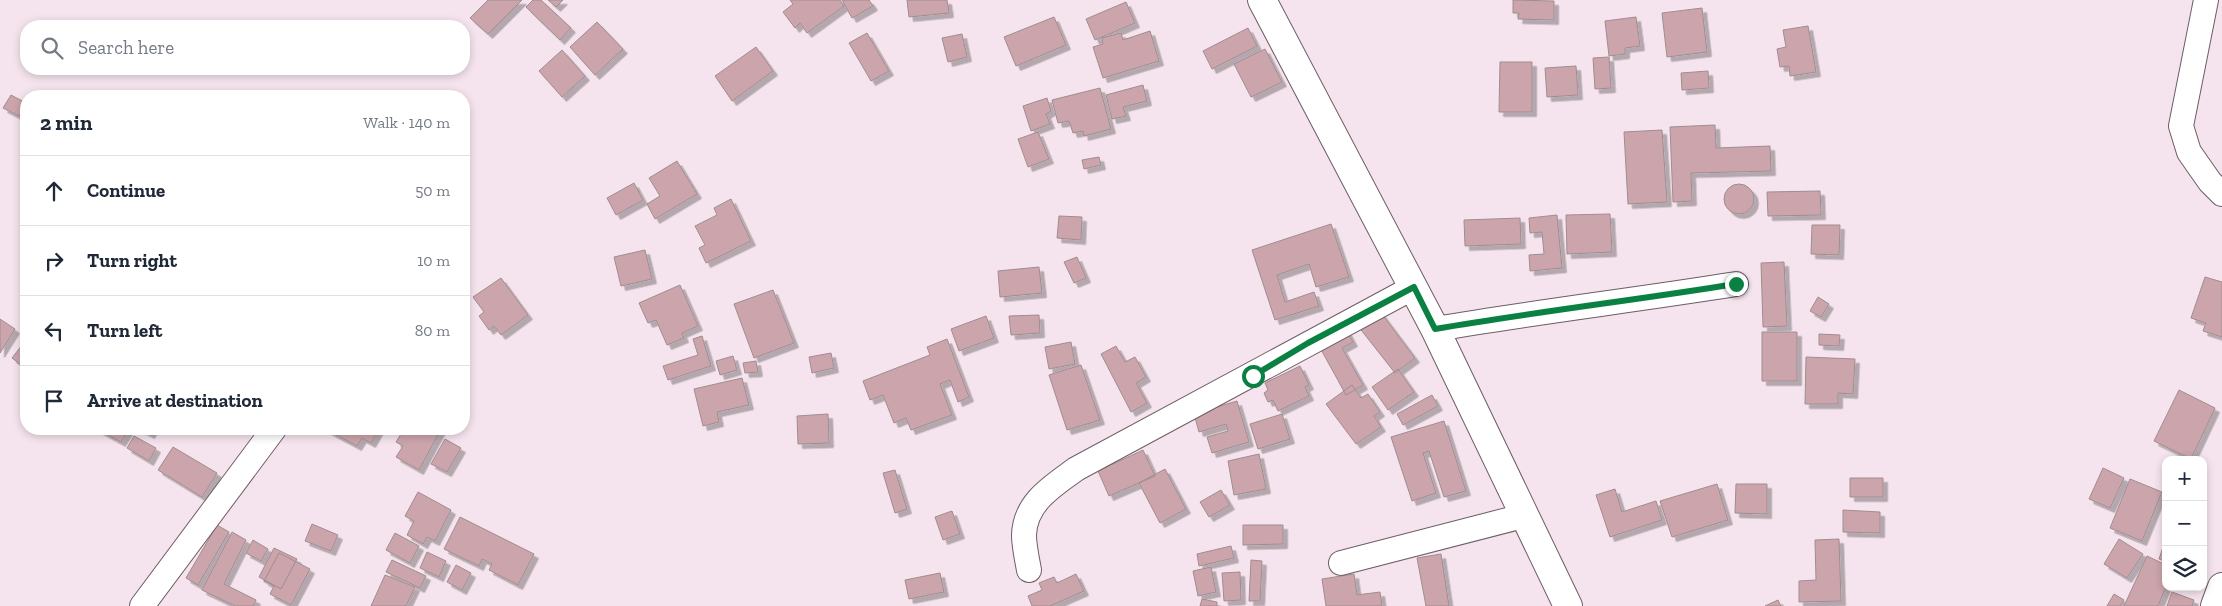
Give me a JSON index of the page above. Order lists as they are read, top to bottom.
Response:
{
  "page": {
    "search": "Search here",
    "heading": ["2 min", "Walk · 140 m"],
    "list": [
      ["Continue", "50 m"],
      ["Turn right", "10 m"],
      ["Turn left", "80 m"],
      "Arrive at destination"
    ],
    "map_buttons": ["+", "−"]
  }
}
